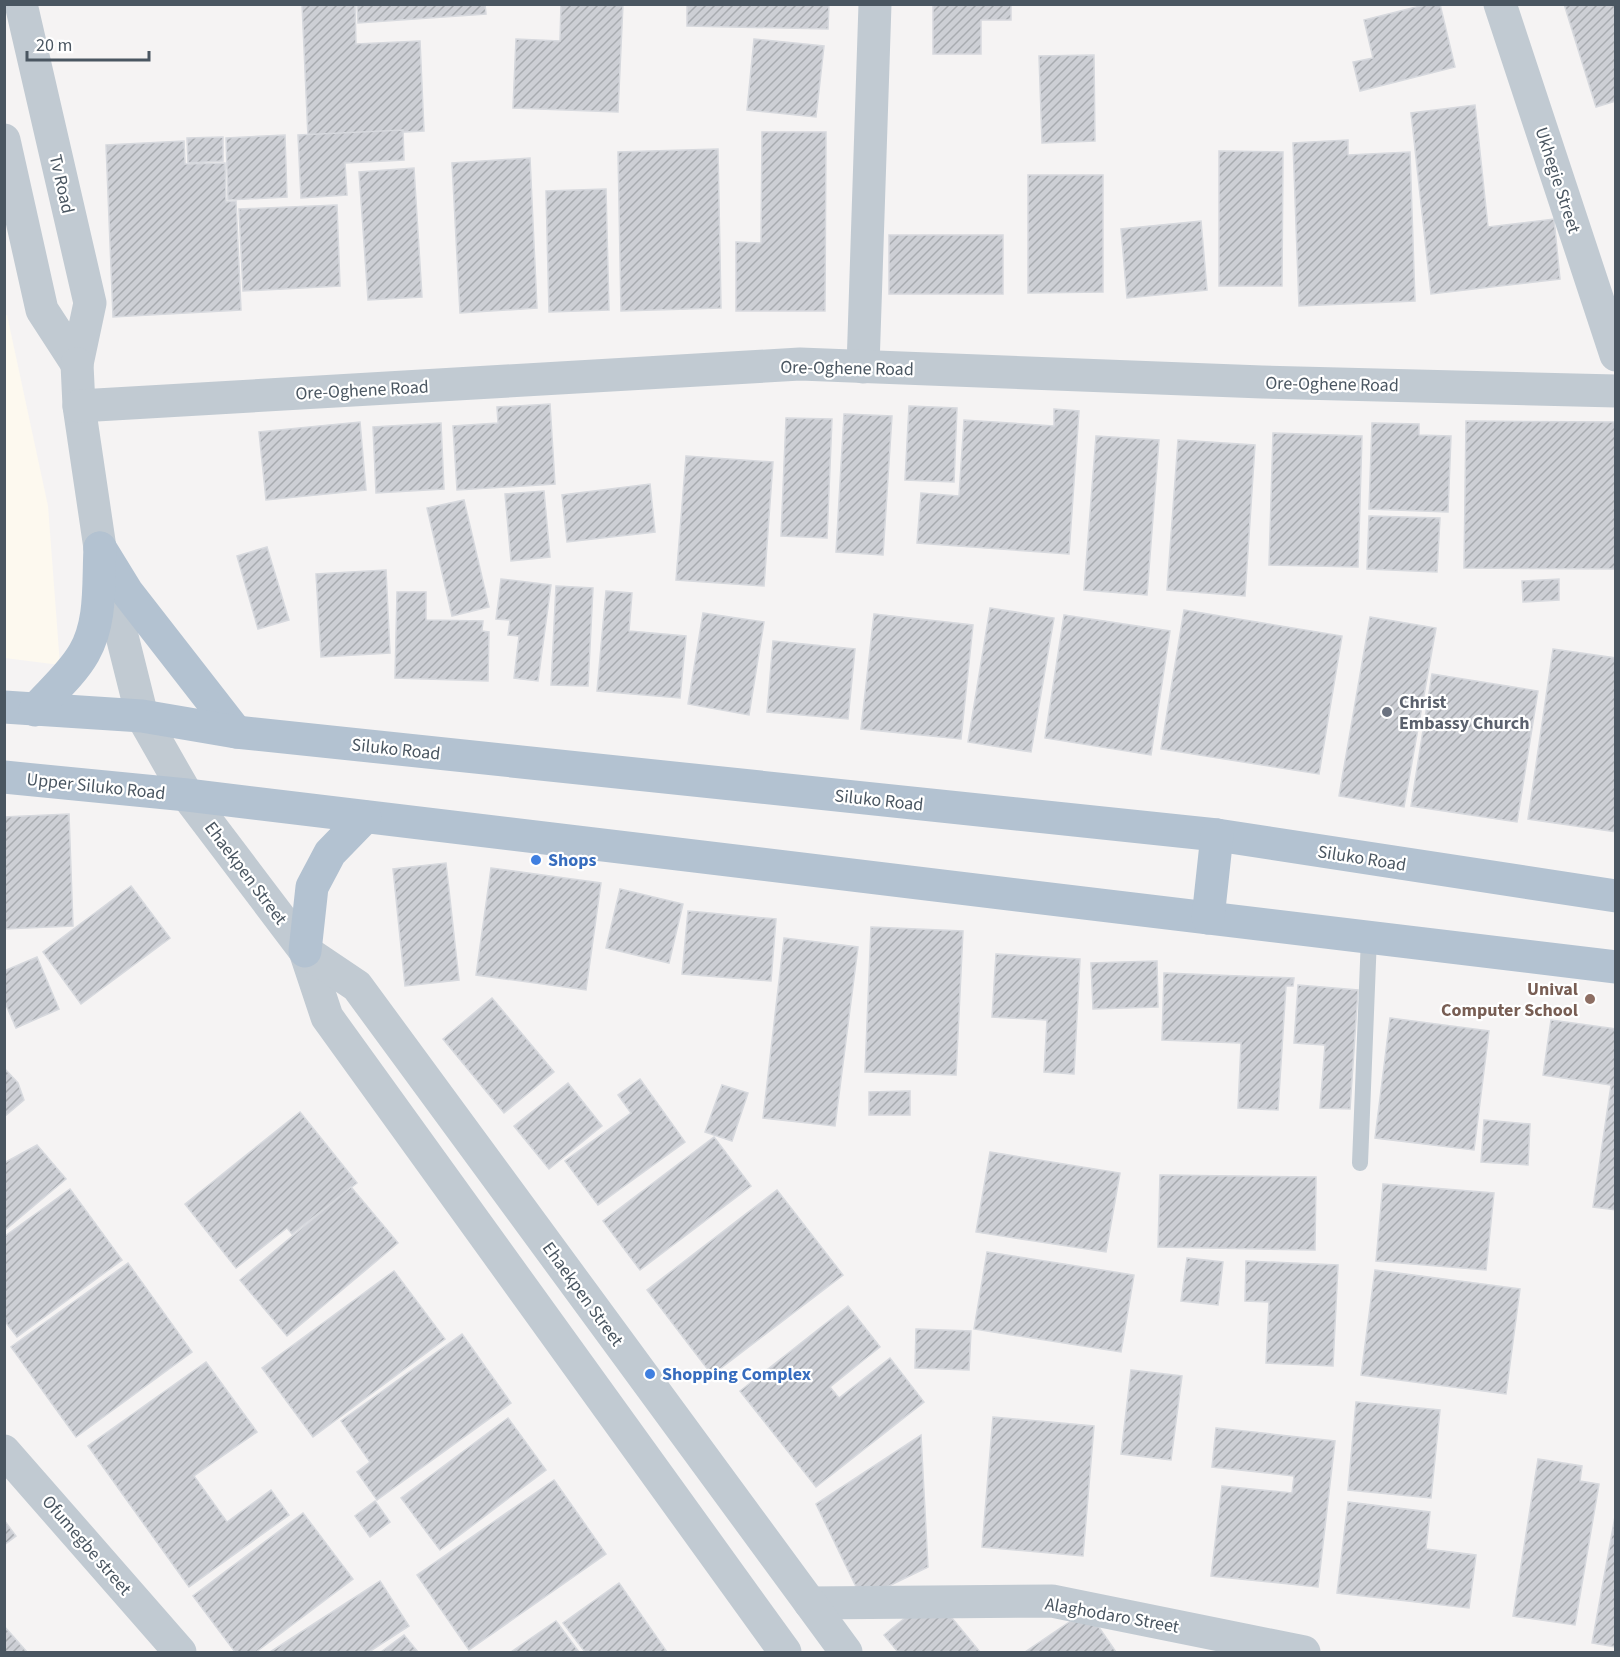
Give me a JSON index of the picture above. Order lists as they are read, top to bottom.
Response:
{
  "streets": {
    "main road": ["Siluko Road", "Upper Siluko Road"],
    "street": [
      "Ukhegie Street",
      "Tv Road",
      "Ore-Oghene Road",
      "Ehaekpen Street",
      "Ofumegbe street",
      "Alaghodaro Street"
    ]
  },
  "crossings": [
    ["Tv Road", "Ore-Oghene Road"],
    ["Tv Road", "Siluko Road"],
    ["Tv Road", "Ehaekpen Street"],
    ["Siluko Road", "Ehaekpen Street"],
    ["Upper Siluko Road", "Ehaekpen Street"],
    ["Ehaekpen Street", "Alaghodaro Street"]
  ],
  "places": [
    "Christ Embassy Church",
    "Shops",
    "Unival Computer School",
    "Shopping Complex"
  ],
  "scale_bar": "20 m"
}
